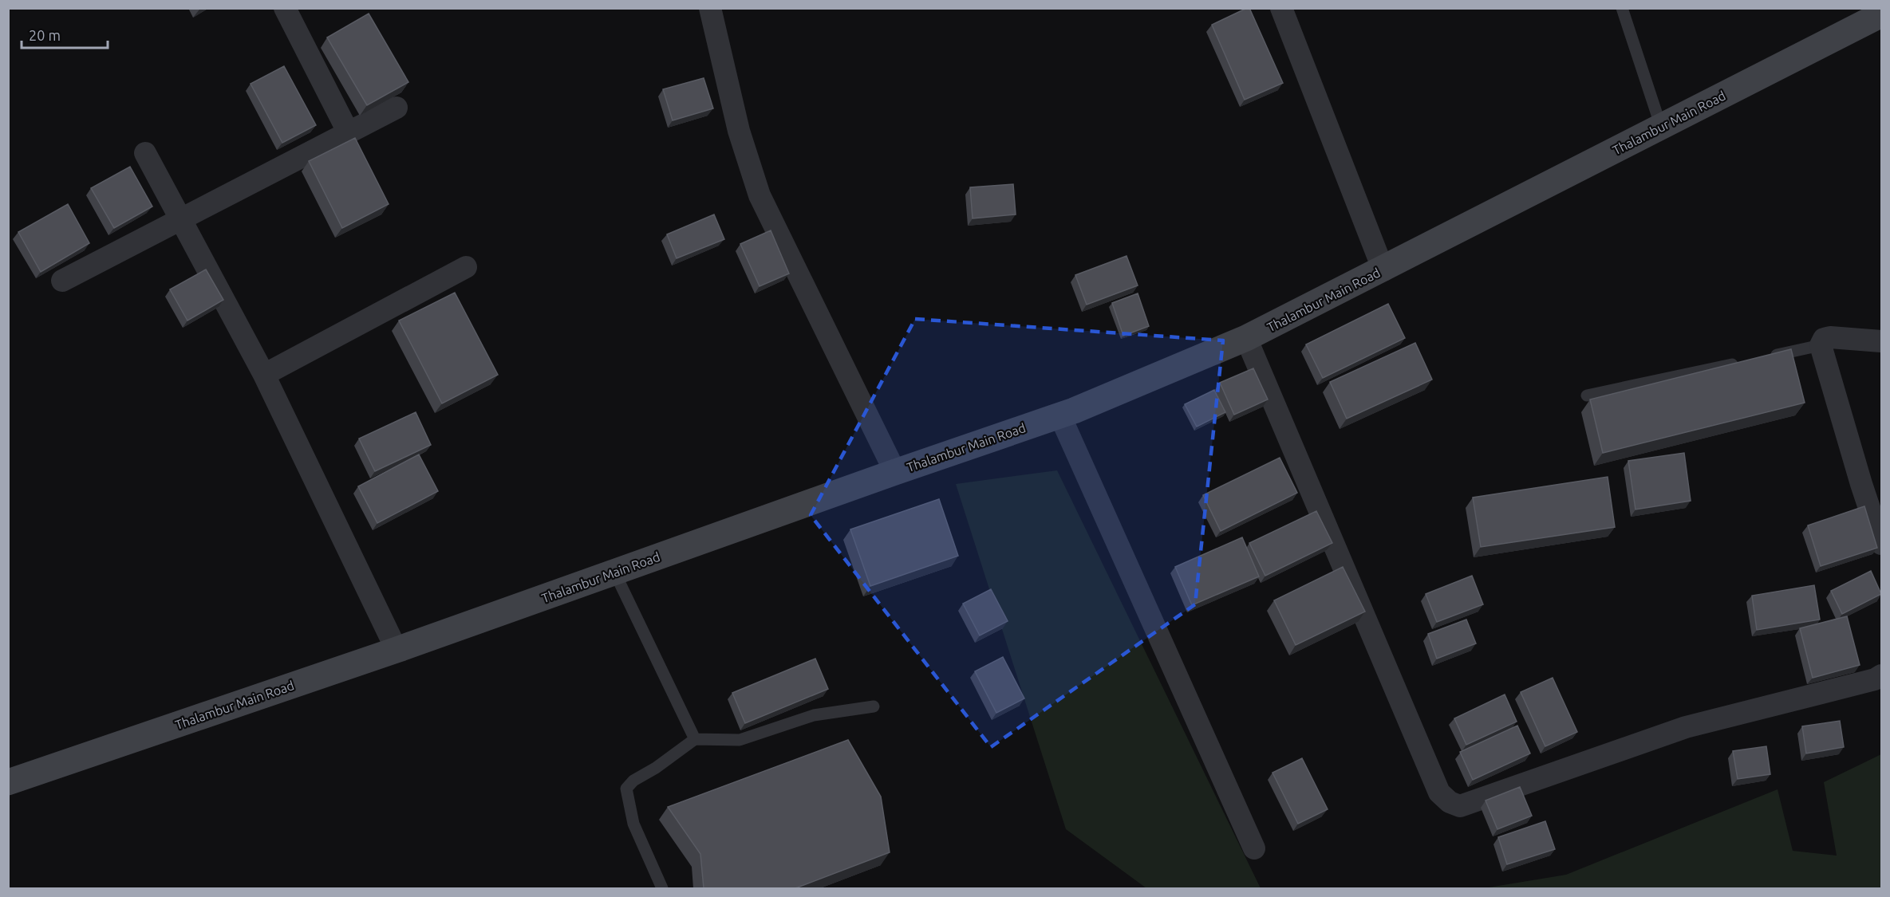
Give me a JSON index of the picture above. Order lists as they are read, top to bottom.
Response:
{
  "streets": {
    "street": ["Thalambur Main Road"]
  },
  "scale_bar": "20 m"
}
